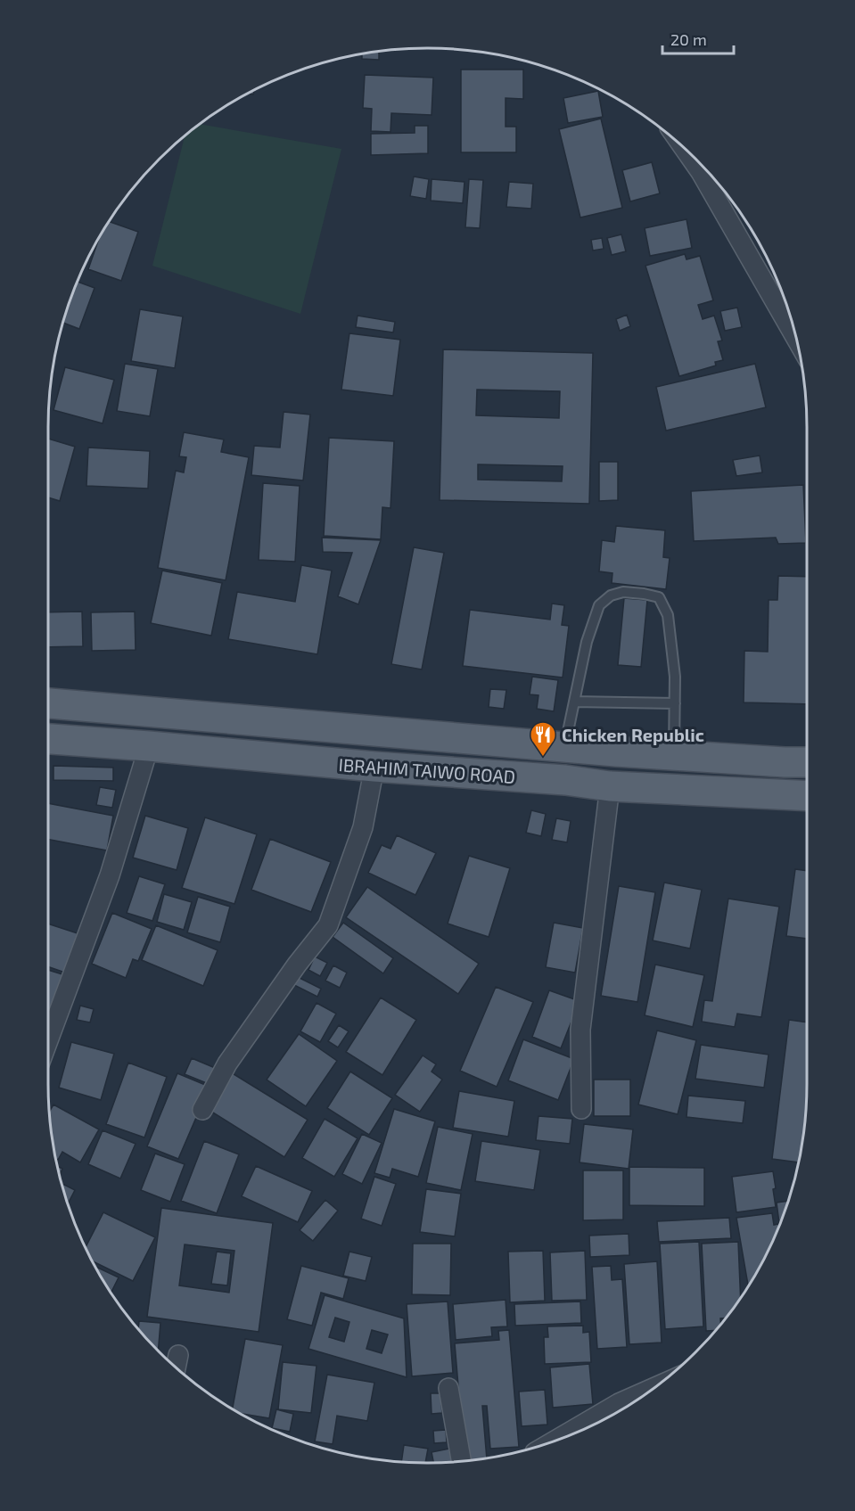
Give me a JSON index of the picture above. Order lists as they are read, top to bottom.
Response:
{
  "streets": {
    "main road": ["IBRAHIM TAIWO ROAD"]
  },
  "places": {
    "restaurant": ["Chicken Republic"]
  },
  "scale_bar": "20 m"
}
